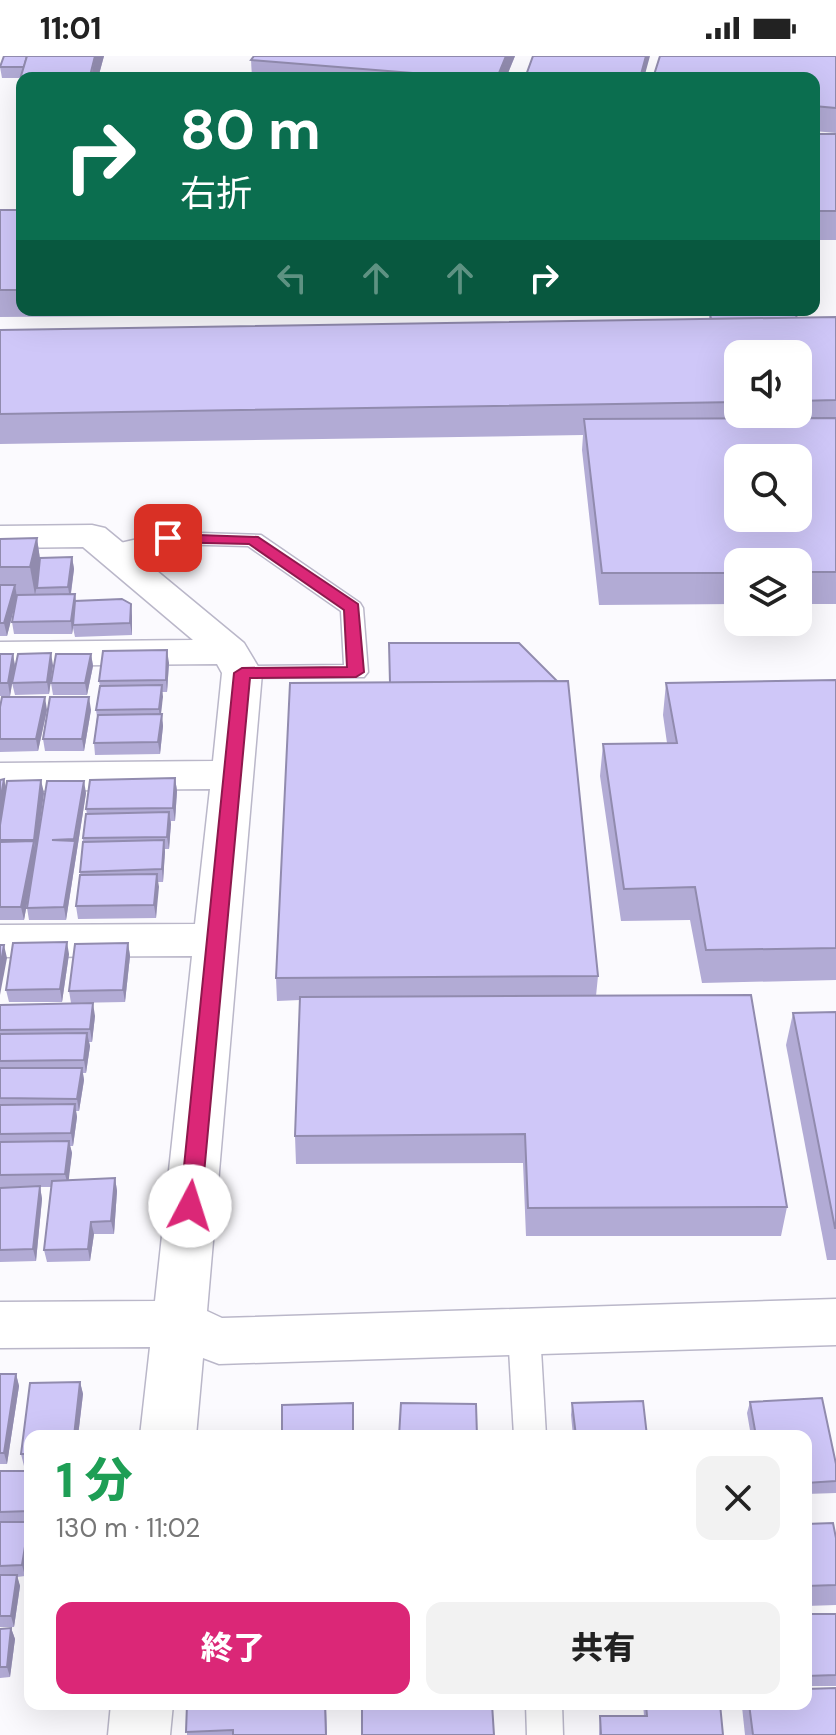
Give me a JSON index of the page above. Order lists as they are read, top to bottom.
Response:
{
  "page": {
    "status": "11:01",
    "turn": ["80 m", "右折"],
    "heading": ["1 分", "130 m · 11:02"],
    "buttons": ["終了", "共有"]
  }
}
